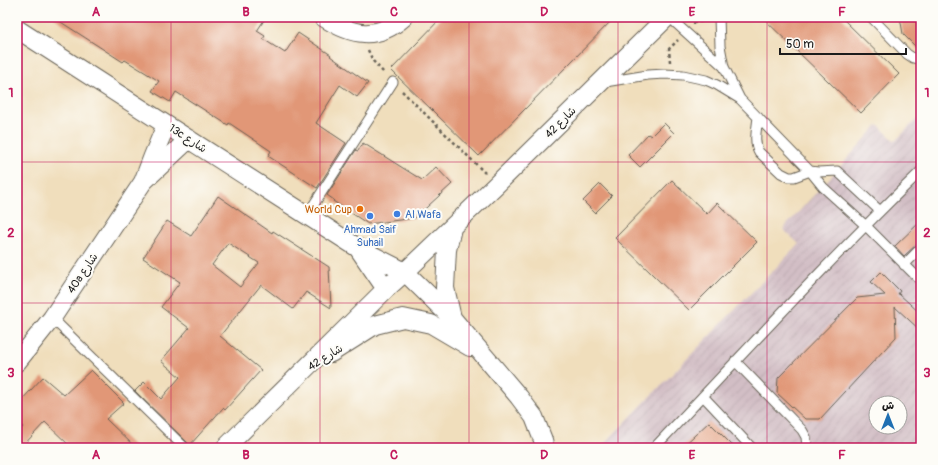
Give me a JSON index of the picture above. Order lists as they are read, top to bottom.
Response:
{
  "streets": {
    "street": ["شارع 42", "13c شارع", "40a شارع"]
  },
  "crossings": [
    ["شارع 42", "13c شارع"],
    ["13c شارع", "40a شارع"]
  ],
  "places": ["World Cup", "Al Wafa", "Ahmad Saif Suhail"],
  "scale_bar": "50 m",
  "north": "top",
  "grid": {
    "columns": [
      "A",
      "B",
      "C",
      "D",
      "E",
      "F"
    ],
    "rows": ["1", "2", "3"]
  }
}
